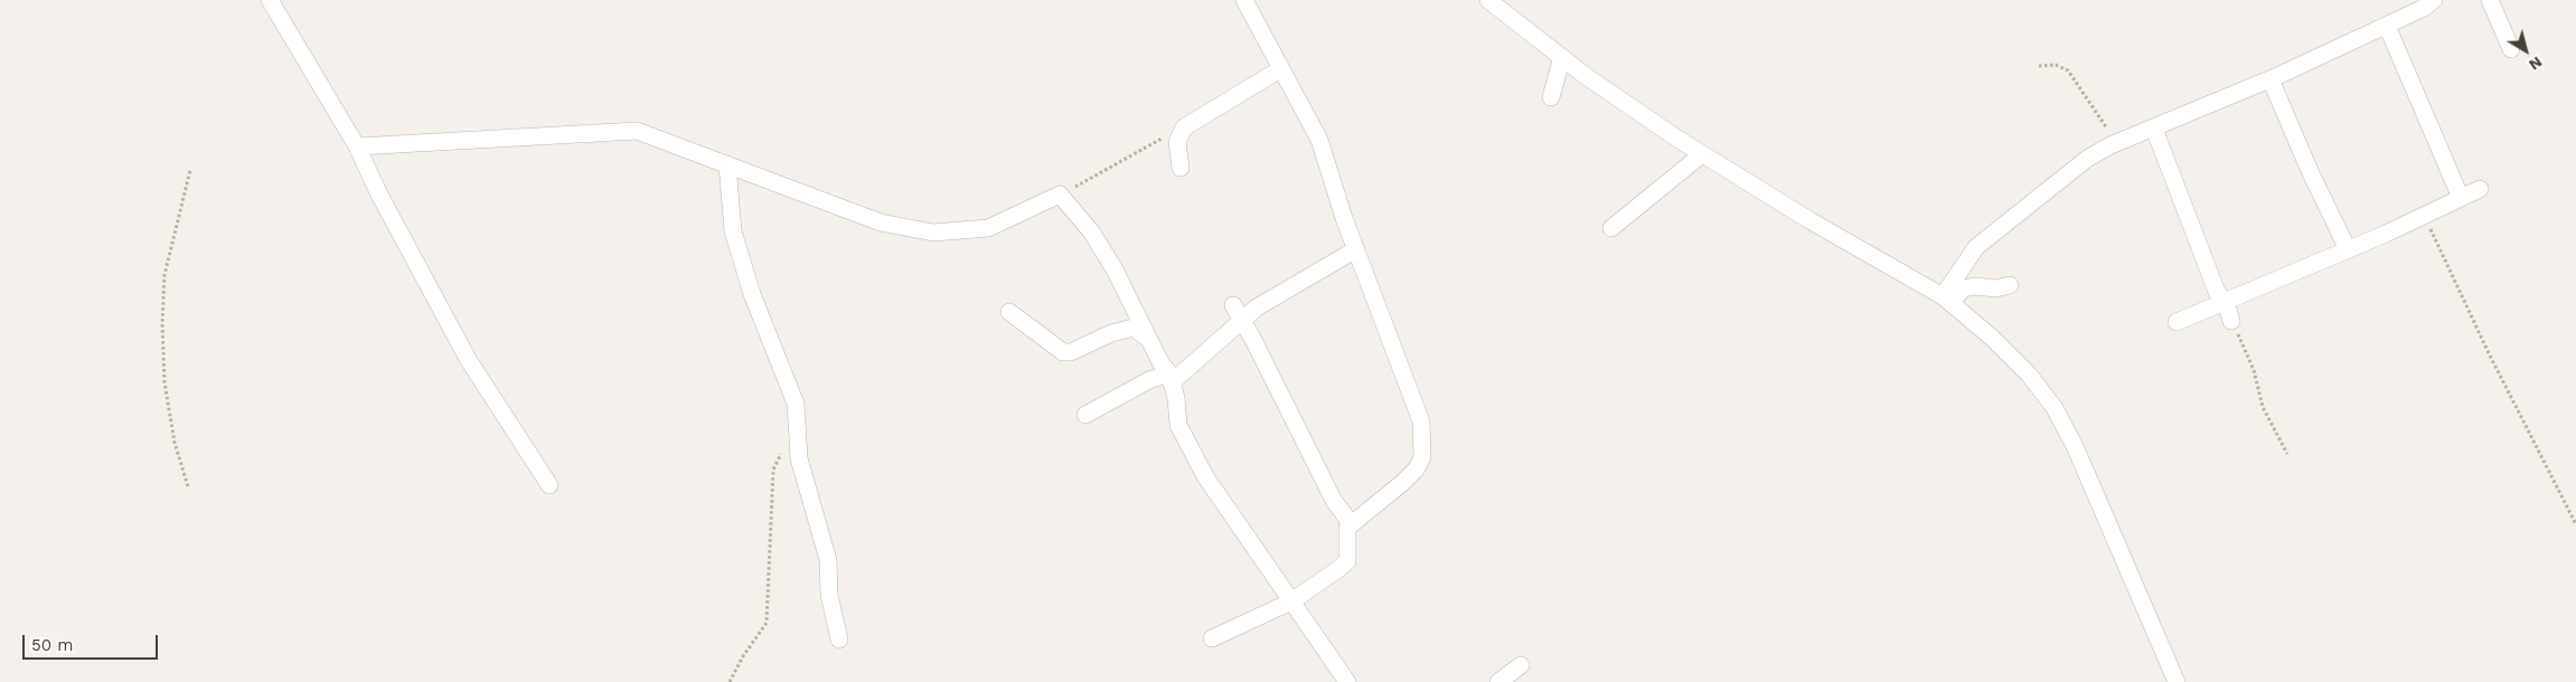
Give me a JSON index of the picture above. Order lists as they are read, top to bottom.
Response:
{
  "scale_bar": "50 m",
  "north": "bottom right"
}
